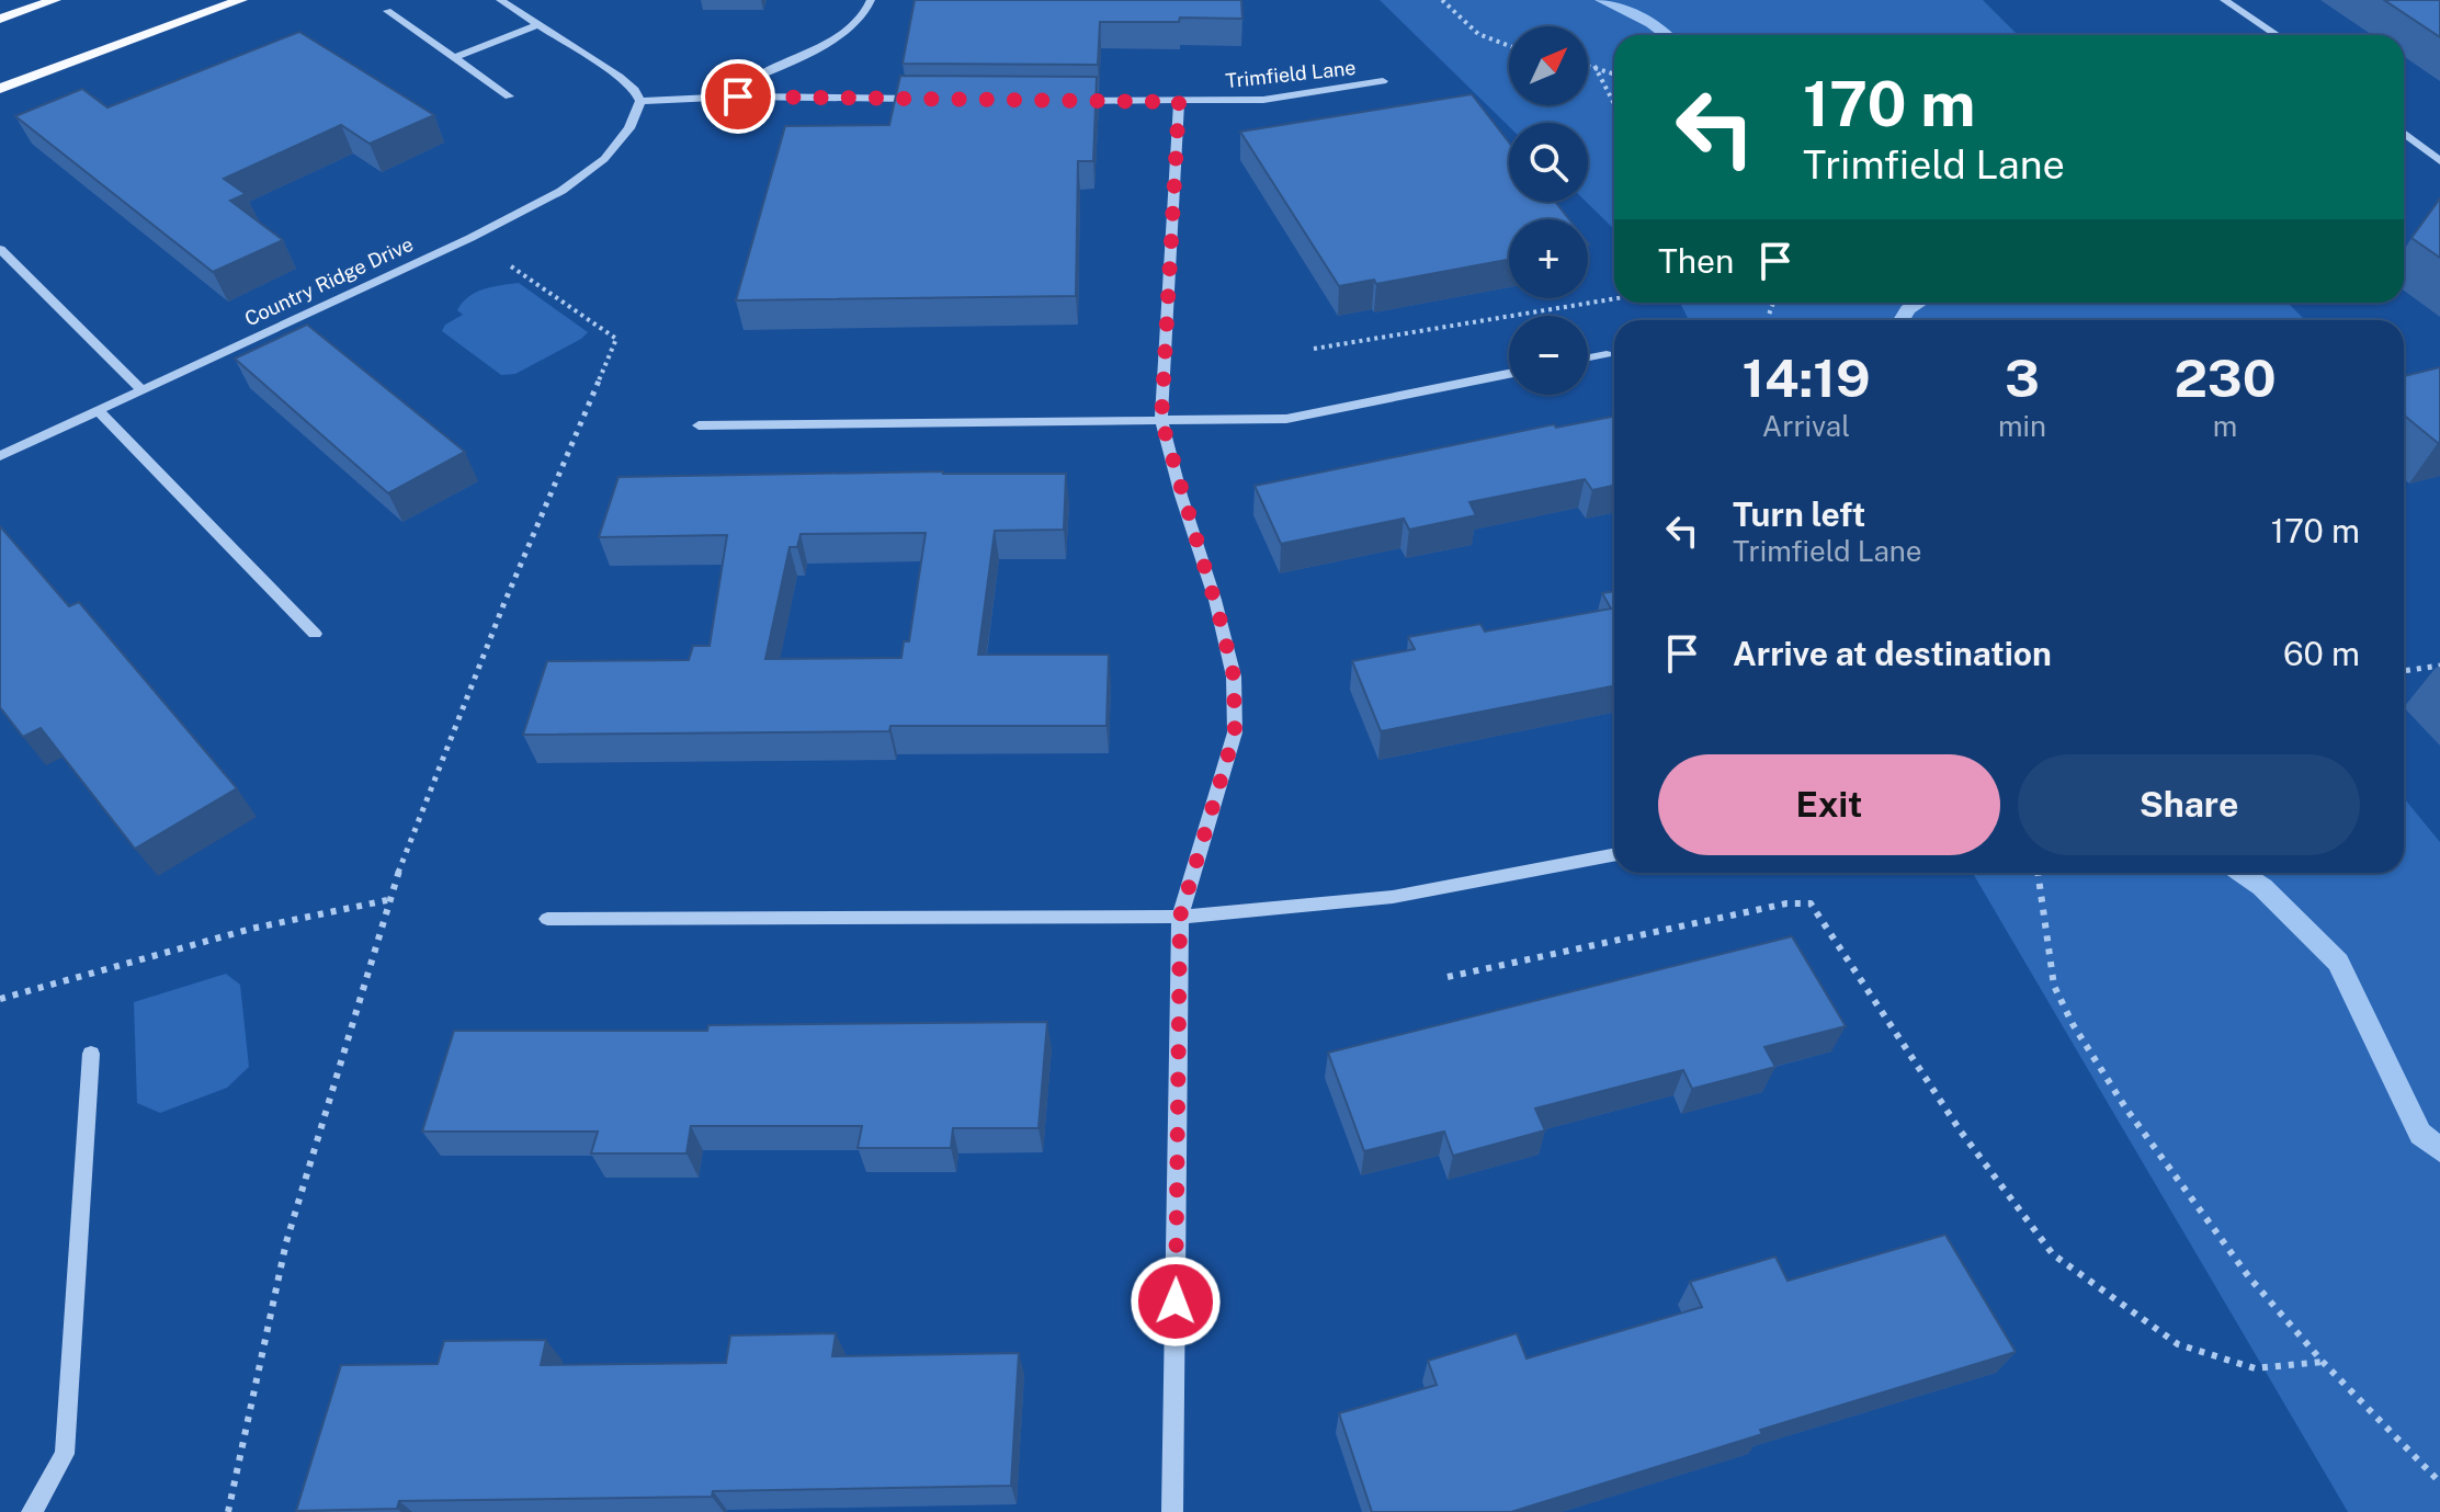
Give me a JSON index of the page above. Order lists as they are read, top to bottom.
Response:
{
  "streets": {
    "street": ["Trimfield Lane", "Country Ridge Drive"]
  },
  "north": "top right",
  "page": {
    "map_buttons": ["+", "−"],
    "turn": ["170 m", "Trimfield Lane"],
    "then": "Then",
    "eta": [
      "14:19",
      "Arrival",
      "3",
      "min",
      "230",
      "m"
    ],
    "list": [
      {
        "name": "Turn left",
        "note": "Trimfield Lane",
        "value": "170 m"
      },
      {
        "name": "Arrive at destination",
        "value": "60 m"
      }
    ],
    "buttons": ["Exit", "Share"]
  }
}
